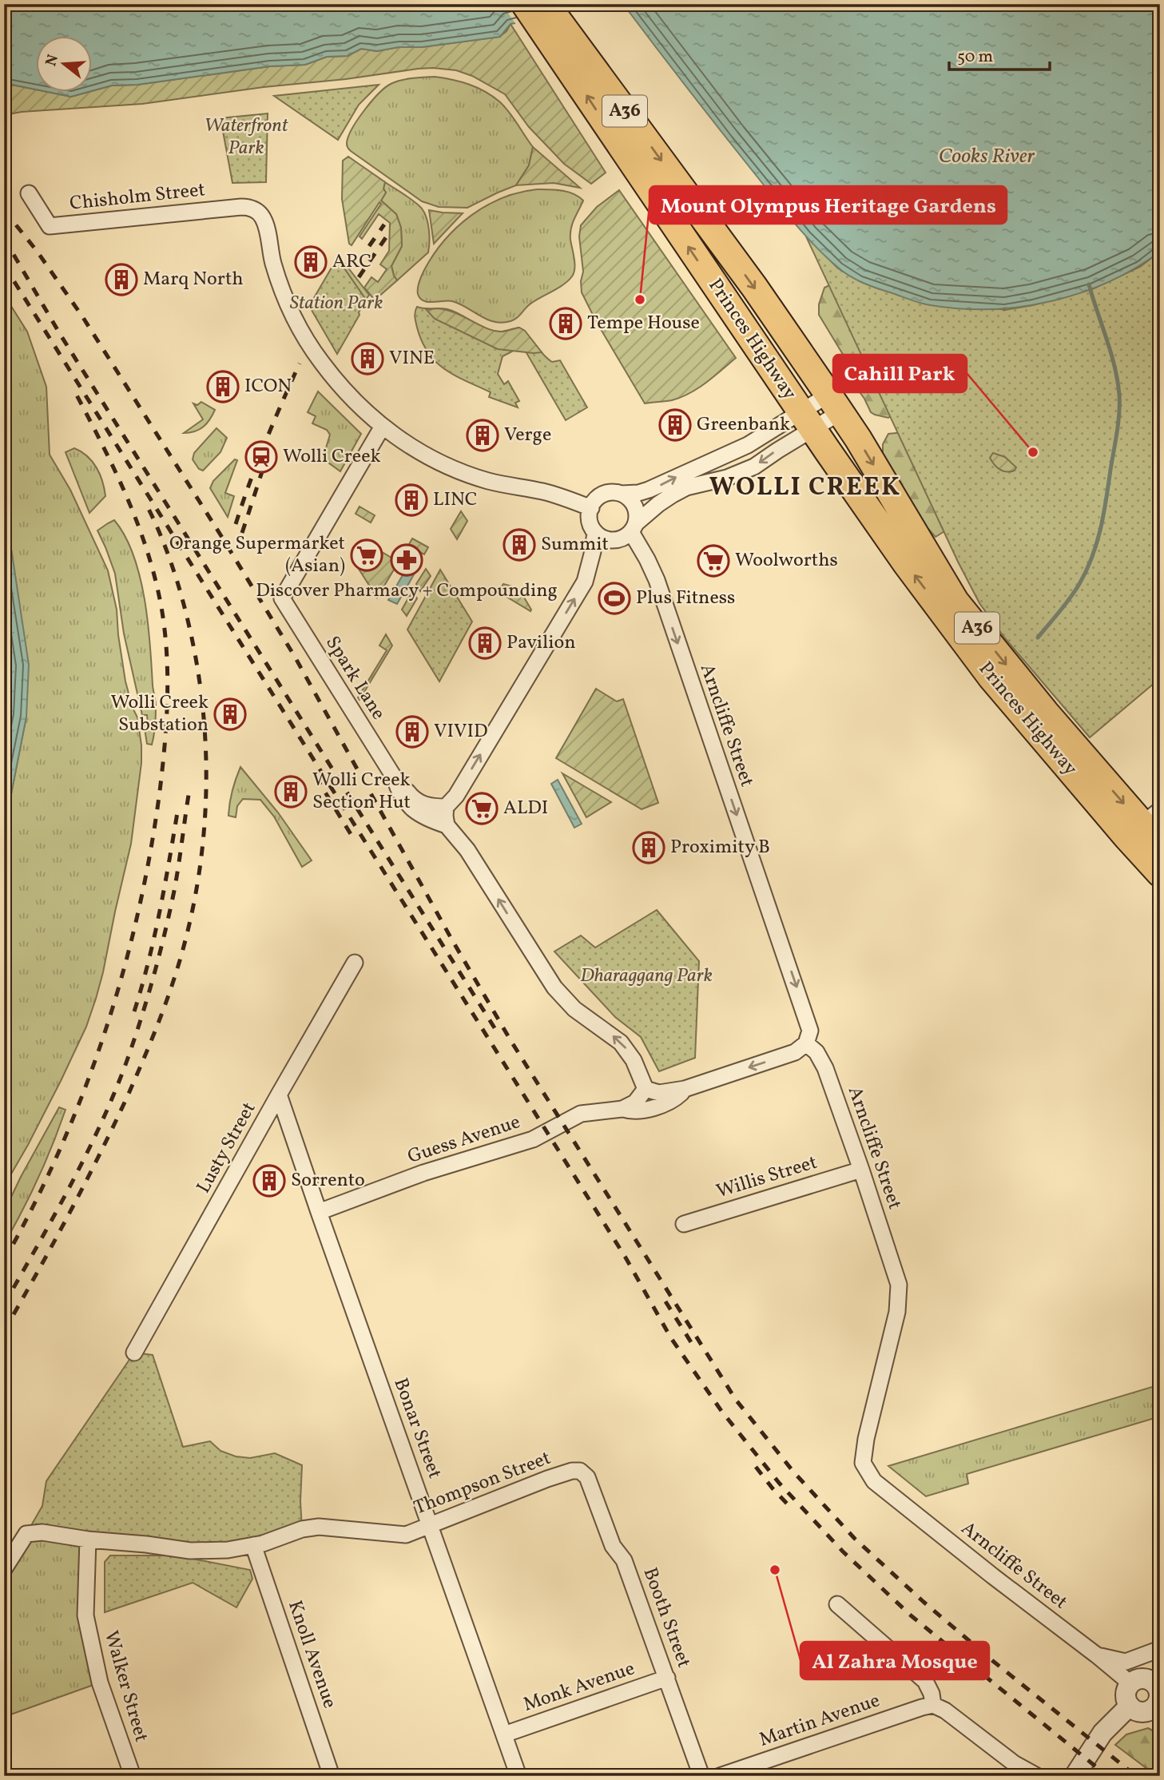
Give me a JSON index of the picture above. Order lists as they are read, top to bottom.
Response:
{
  "streets": {
    "highway": ["A36", "Princes Highway"],
    "street": [
      "Chisholm Street",
      "Spark Lane",
      "Arncliffe Street",
      "Guess Avenue",
      "Lusty Street",
      "Willis Street",
      "Bonar Street",
      "Thompson Street",
      "Booth Street",
      "Knoll Avenue",
      "Walker Street",
      "Monk Avenue",
      "Martin Avenue"
    ]
  },
  "crossings": [
    ["Chisholm Street", "Spark Lane"],
    ["Arncliffe Street", "Guess Avenue"],
    ["Arncliffe Street", "Willis Street"],
    ["Guess Avenue", "Bonar Street"],
    ["Lusty Street", "Bonar Street"],
    ["Bonar Street", "Thompson Street"],
    ["Bonar Street", "Monk Avenue"],
    ["Thompson Street", "Booth Street"],
    ["Thompson Street", "Knoll Avenue"],
    ["Thompson Street", "Walker Street"],
    ["Booth Street", "Monk Avenue"]
  ],
  "one_way": ["Arncliffe Street"],
  "districts": ["WOLLI CREEK"],
  "water": ["Cooks River"],
  "parks": ["Waterfront Park", "Station Park", "Dharaggang Park"],
  "places": {
    "building": [
      "ARC",
      "Marq North",
      "Tempe House",
      "VINE",
      "ICON",
      "Greenbank",
      "Verge",
      "LINC",
      "Summit",
      "Pavilion",
      "Wolli Creek Substation",
      "VIVID",
      "Wolli Creek Section Hut",
      "Proximity B",
      "Sorrento"
    ],
    "other": ["Mount Olympus Heritage Gardens", "Cahill Park", "Al Zahra Mosque"],
    "station": ["Wolli Creek"],
    "supermarket": ["Orange Supermarket (Asian)", "Woolworths", "ALDI"],
    "pharmacy": ["Discover Pharmacy + Compounding"],
    "sports": ["Plus Fitness"]
  },
  "scale_bar": "50 m",
  "north": "left"
}
